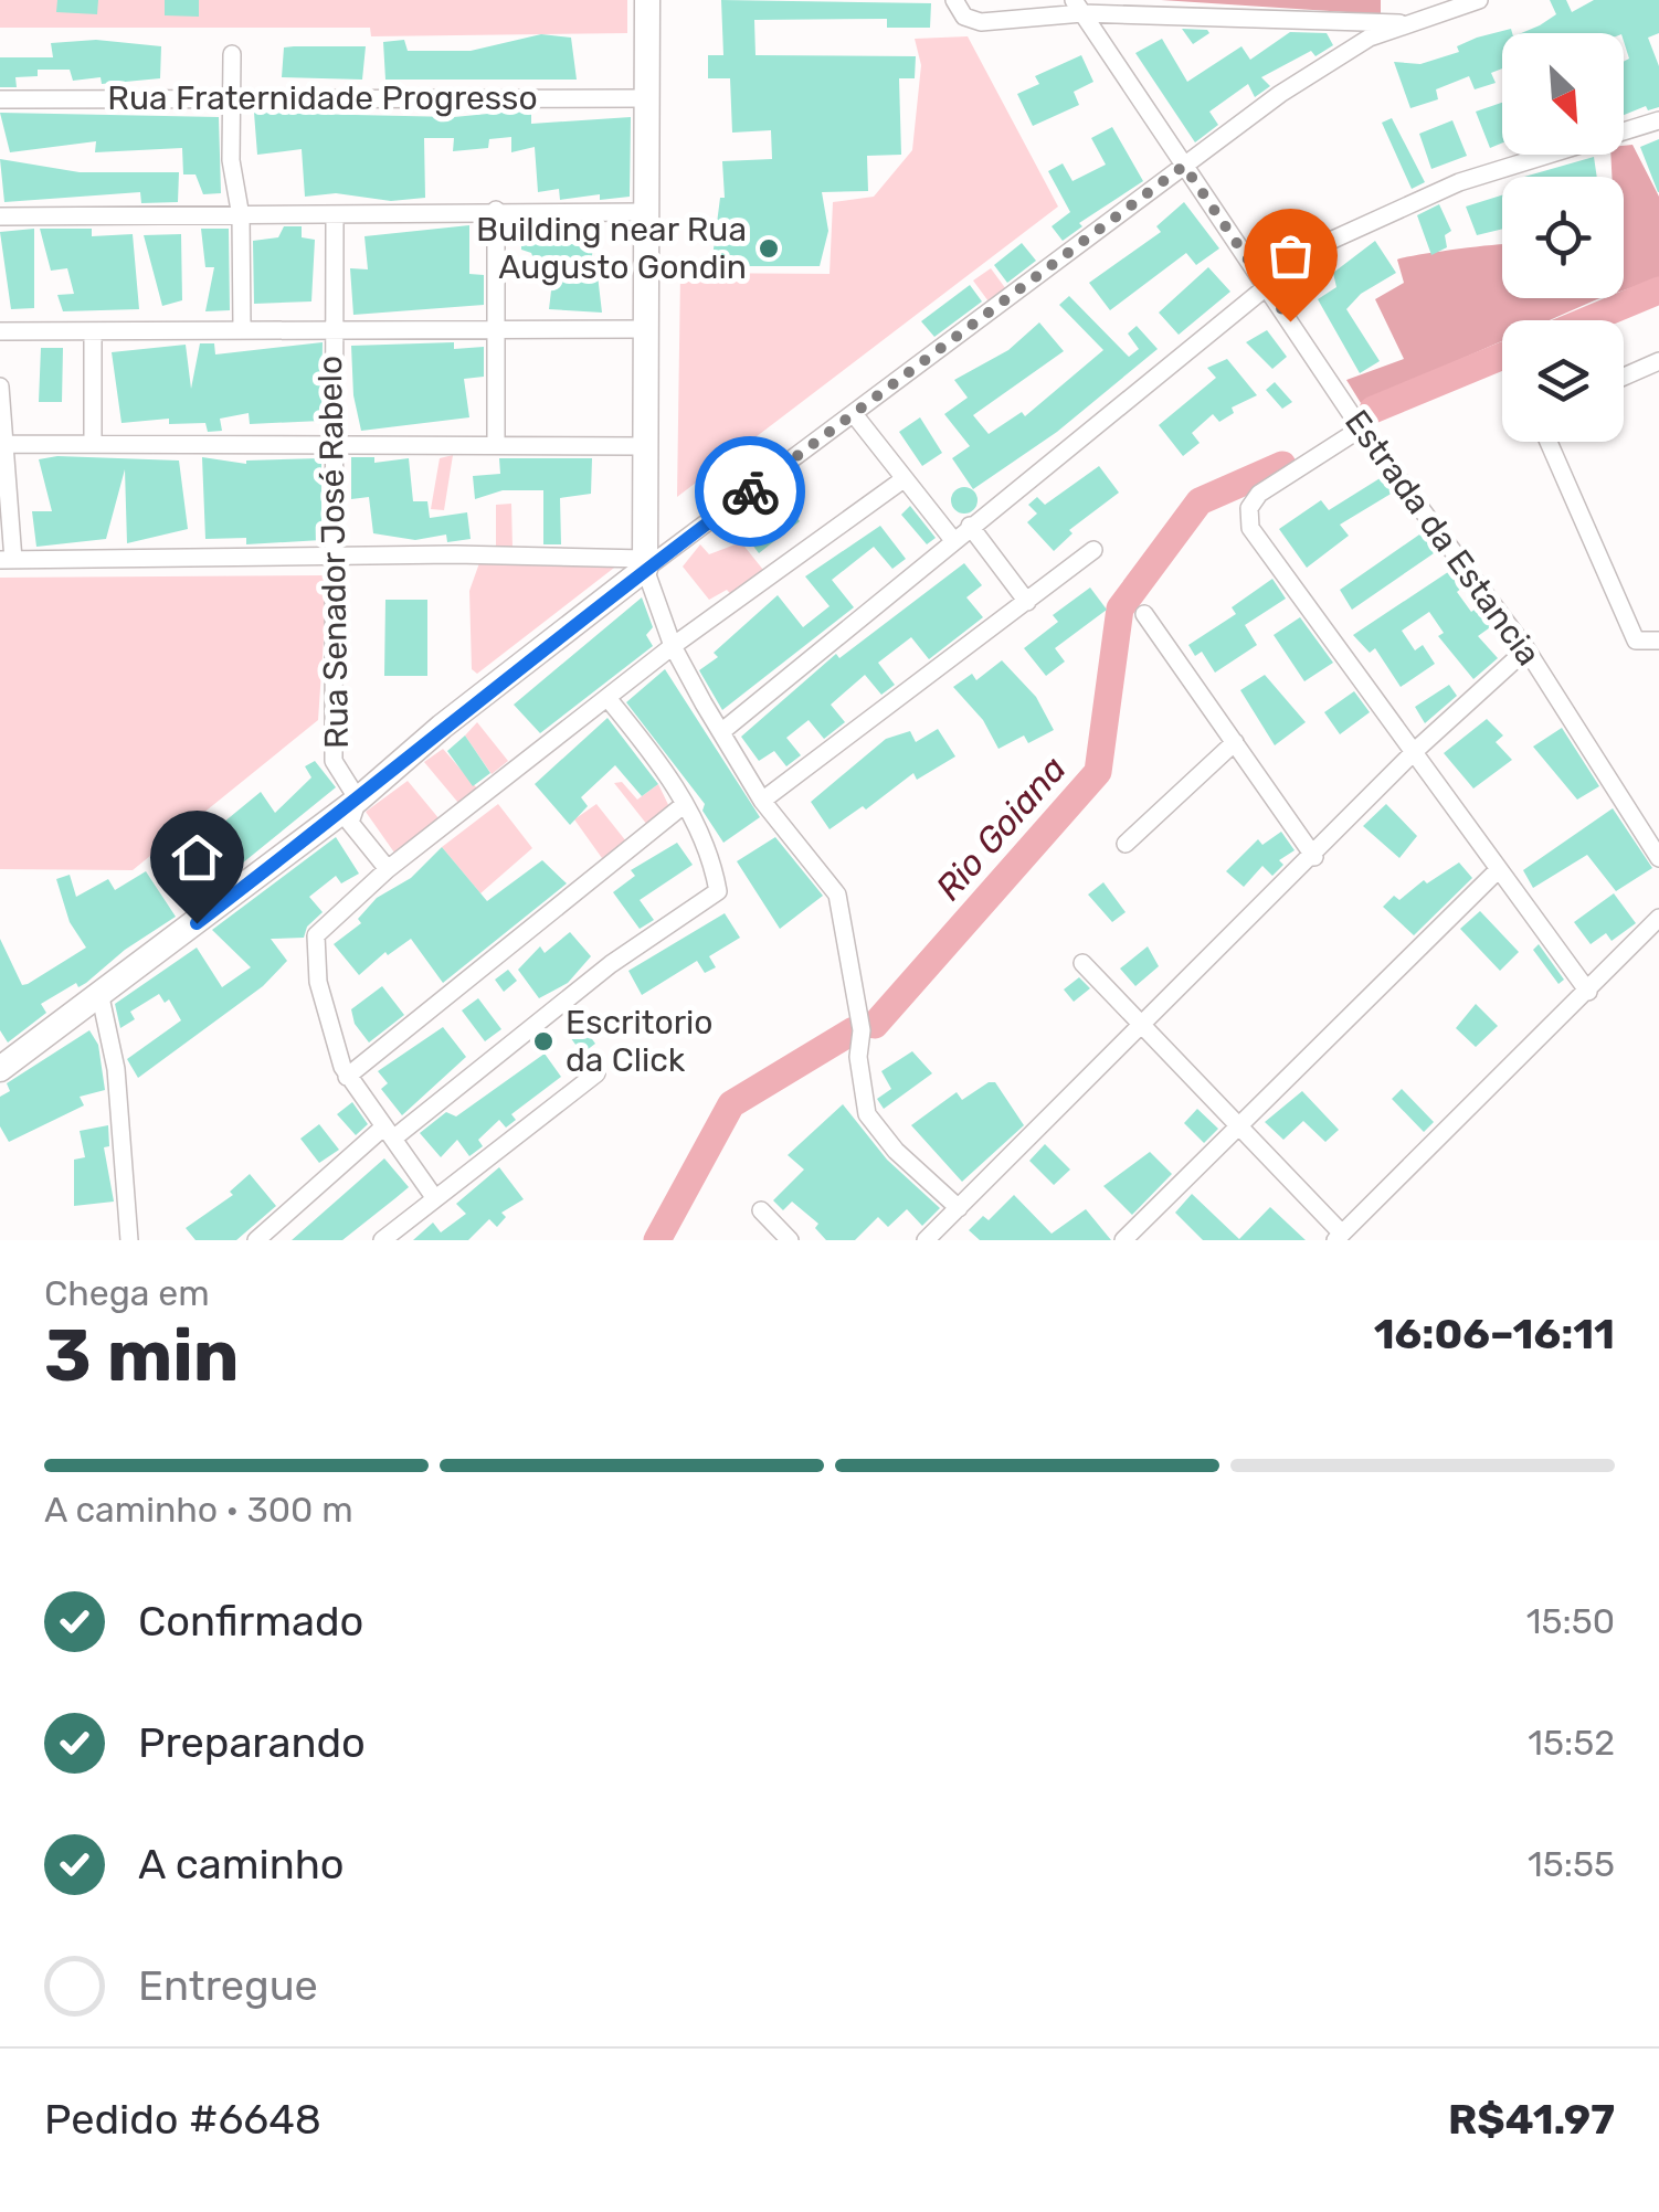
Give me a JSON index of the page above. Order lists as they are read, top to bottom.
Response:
{
  "streets": {
    "street": ["Rua Fraternidade Progresso", "Estrada da Estancia", "Rua Senador José Rabelo"]
  },
  "water": ["Rio Goiana"],
  "places": ["Building near Rua Augusto Gondin", "Escritorio da Click"],
  "north": "bottom right",
  "page": {
    "heading": ["3 min", "Chega em", "16:06–16:11"],
    "panel": ["Pedido #6648", "R$41.97"],
    "bar": "A caminho · 300 m",
    "list": [
      ["Confirmado", "15:50"],
      ["Preparando", "15:52"],
      ["A caminho", "15:55"],
      "Entregue"
    ]
  }
}
